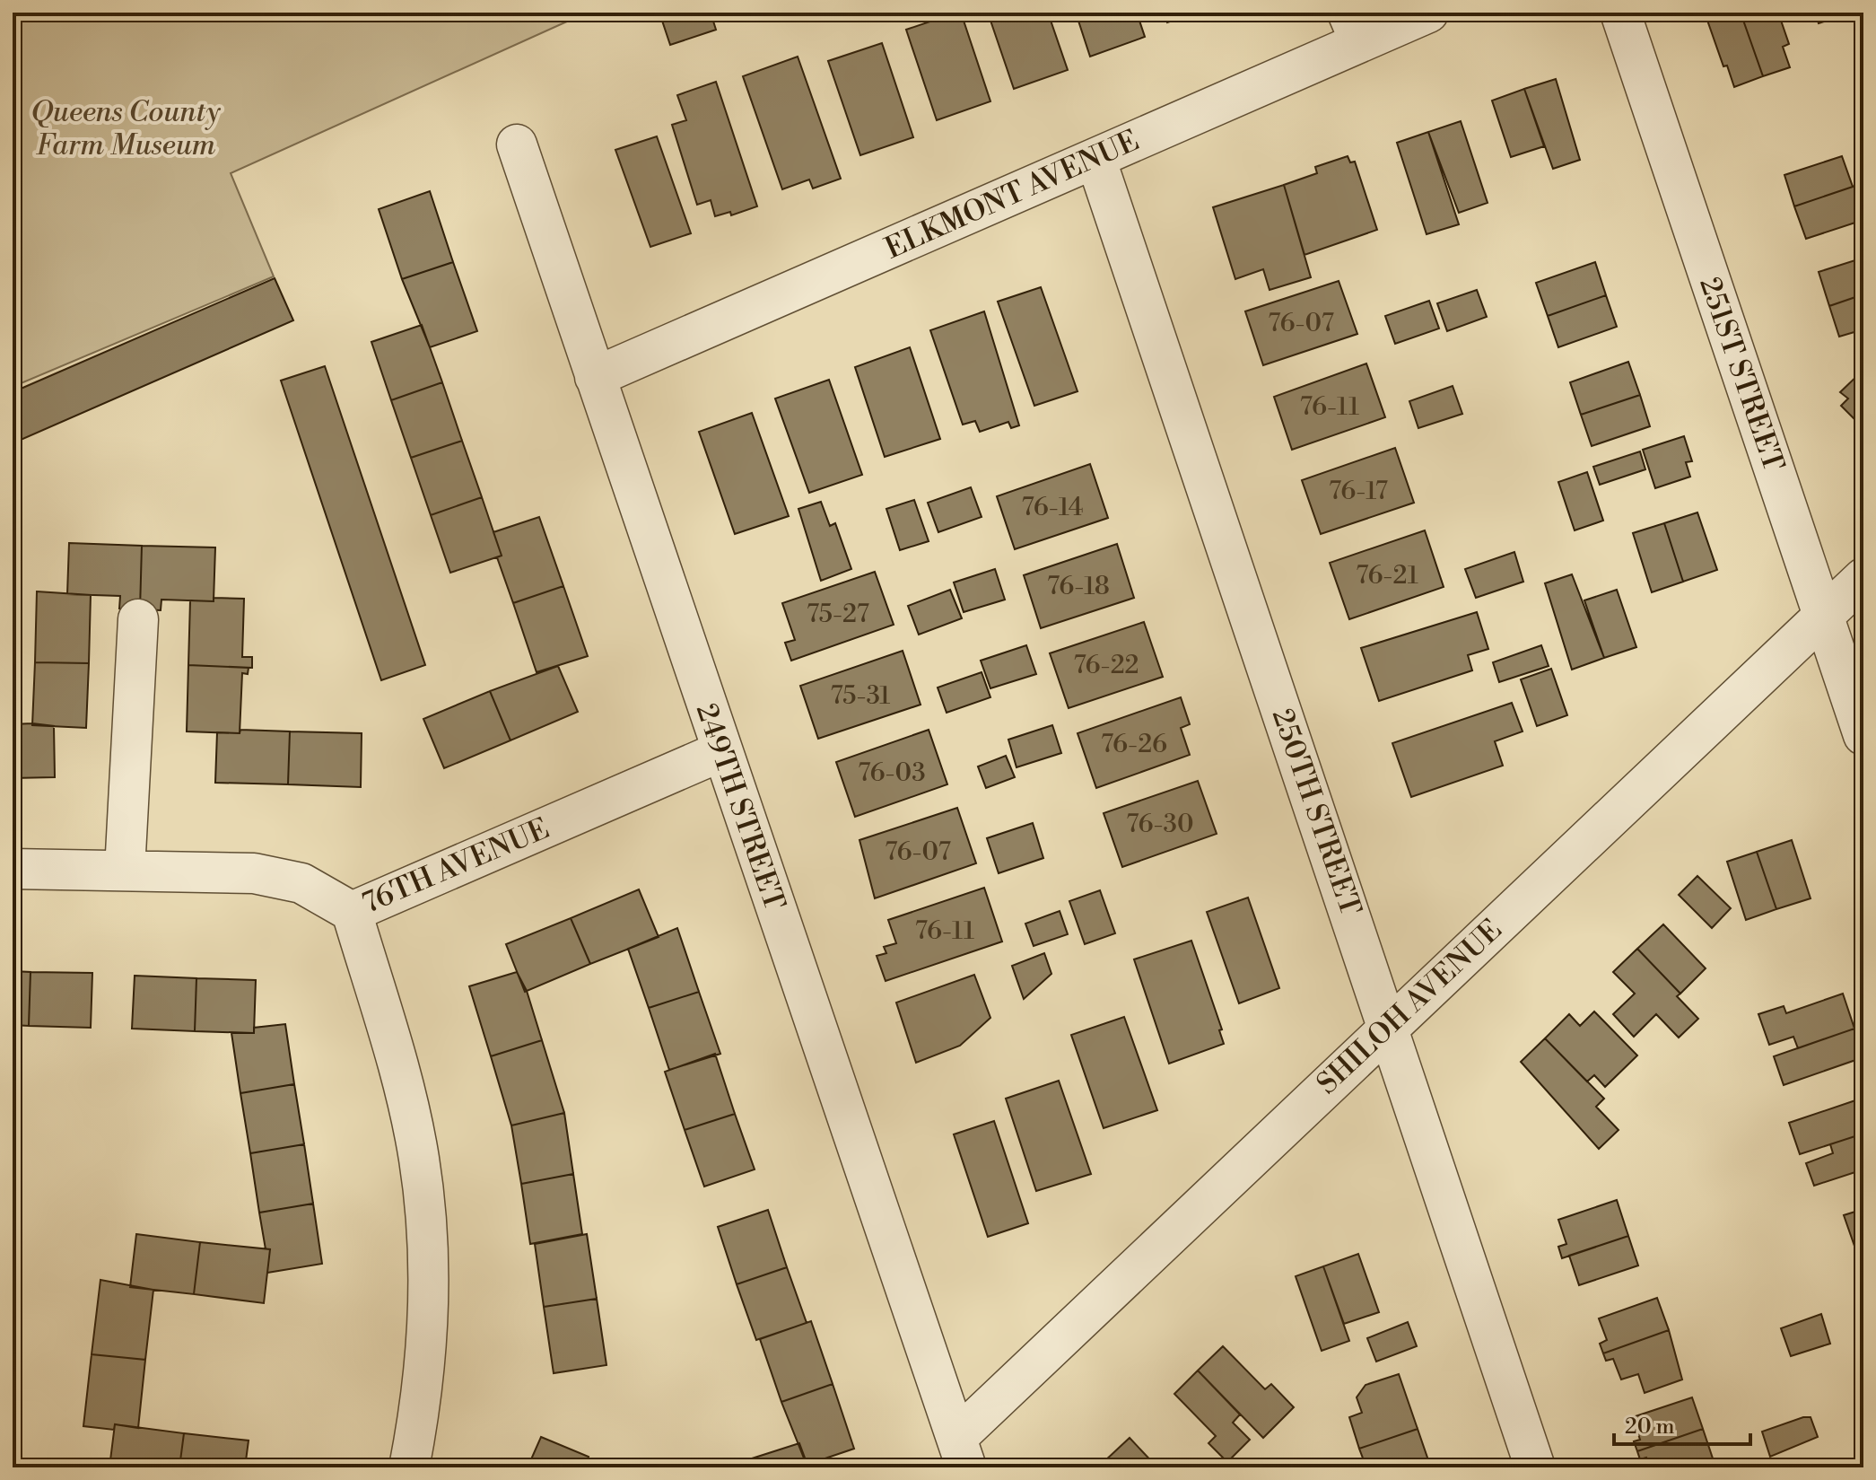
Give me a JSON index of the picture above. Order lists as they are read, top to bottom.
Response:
{
  "streets": {
    "street": [
      "ELKMONT AVENUE",
      "251ST STREET",
      "249TH STREET",
      "250TH STREET",
      "76TH AVENUE",
      "SHILOH AVENUE"
    ]
  },
  "crossings": [
    ["ELKMONT AVENUE", "249TH STREET"],
    ["ELKMONT AVENUE", "250TH STREET"],
    ["251ST STREET", "SHILOH AVENUE"],
    ["249TH STREET", "76TH AVENUE"],
    ["249TH STREET", "SHILOH AVENUE"],
    ["250TH STREET", "SHILOH AVENUE"]
  ],
  "parks": ["Queens County Farm Museum"],
  "house_numbers": [
    "76-07",
    "76-11",
    "76-17",
    "76-14",
    "76-21",
    "76-18",
    "75-27",
    "76-22",
    "75-31",
    "76-26",
    "76-03",
    "76-30",
    "76-07",
    "76-11"
  ],
  "scale_bar": "20 m"
}
